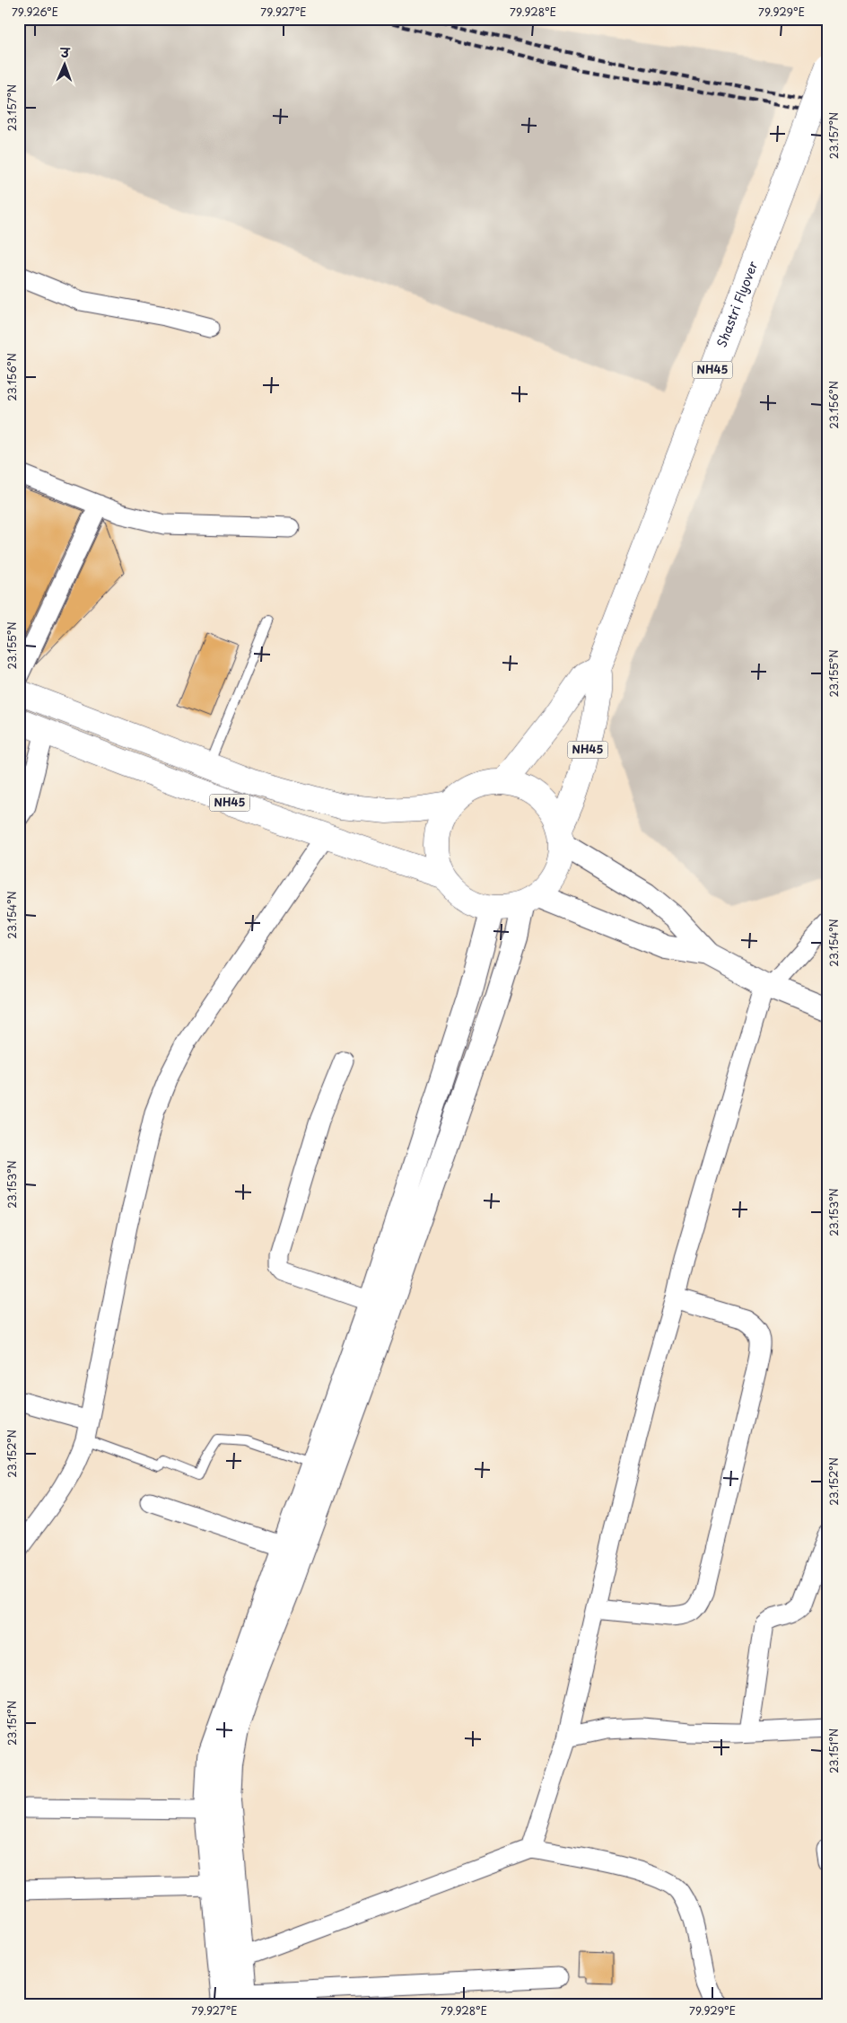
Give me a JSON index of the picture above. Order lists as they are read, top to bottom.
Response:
{
  "streets": {
    "highway": ["Shastri Flyover", "NH45"]
  },
  "crossings": [
    ["Shastri Flyover", "NH45"]
  ],
  "north": "top",
  "coordinates": [
    "79.926°E",
    "79.927°E",
    "79.928°E",
    "79.929°E",
    "23.157°N",
    "23.156°N",
    "23.155°N",
    "23.154°N",
    "23.153°N",
    "23.152°N",
    "23.151°N"
  ]
}
